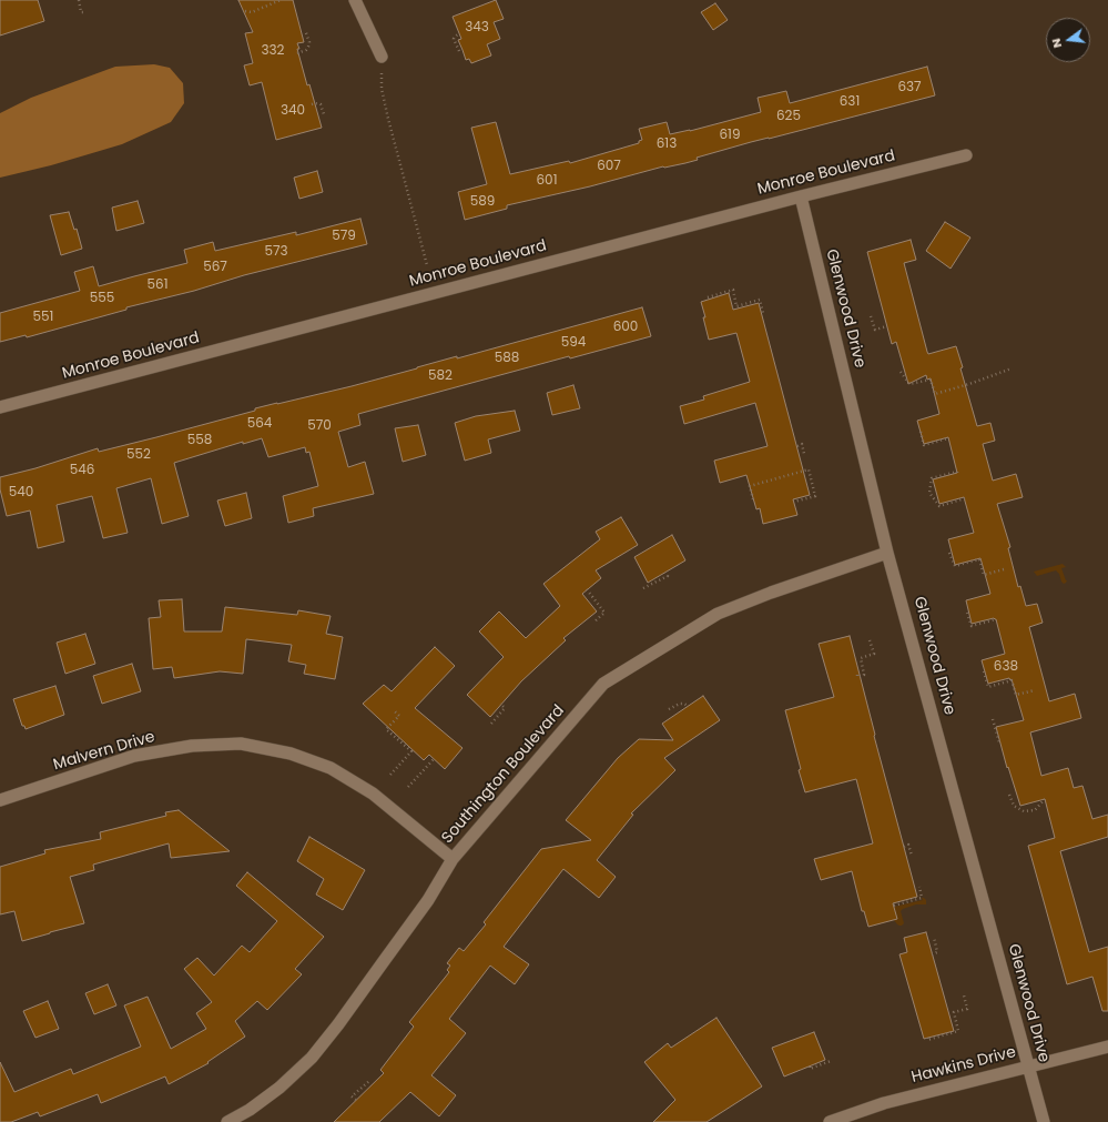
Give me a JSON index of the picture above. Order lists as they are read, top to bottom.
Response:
{
  "streets": {
    "street": [
      "Monroe Boulevard",
      "Glenwood Drive",
      "Malvern Drive",
      "Southington Boulevard",
      "Hawkins Drive"
    ]
  },
  "crossings": [
    ["Monroe Boulevard", "Glenwood Drive"],
    ["Glenwood Drive", "Southington Boulevard"],
    ["Glenwood Drive", "Hawkins Drive"],
    ["Malvern Drive", "Southington Boulevard"]
  ],
  "house_numbers": [
    "343",
    "332",
    "637",
    "631",
    "340",
    "625",
    "619",
    "613",
    "607",
    "601",
    "589",
    "579",
    "573",
    "567",
    "561",
    "555",
    "551",
    "600",
    "594",
    "588",
    "582",
    "564",
    "570",
    "558",
    "552",
    "546",
    "540",
    "638"
  ],
  "north": "left"
}
